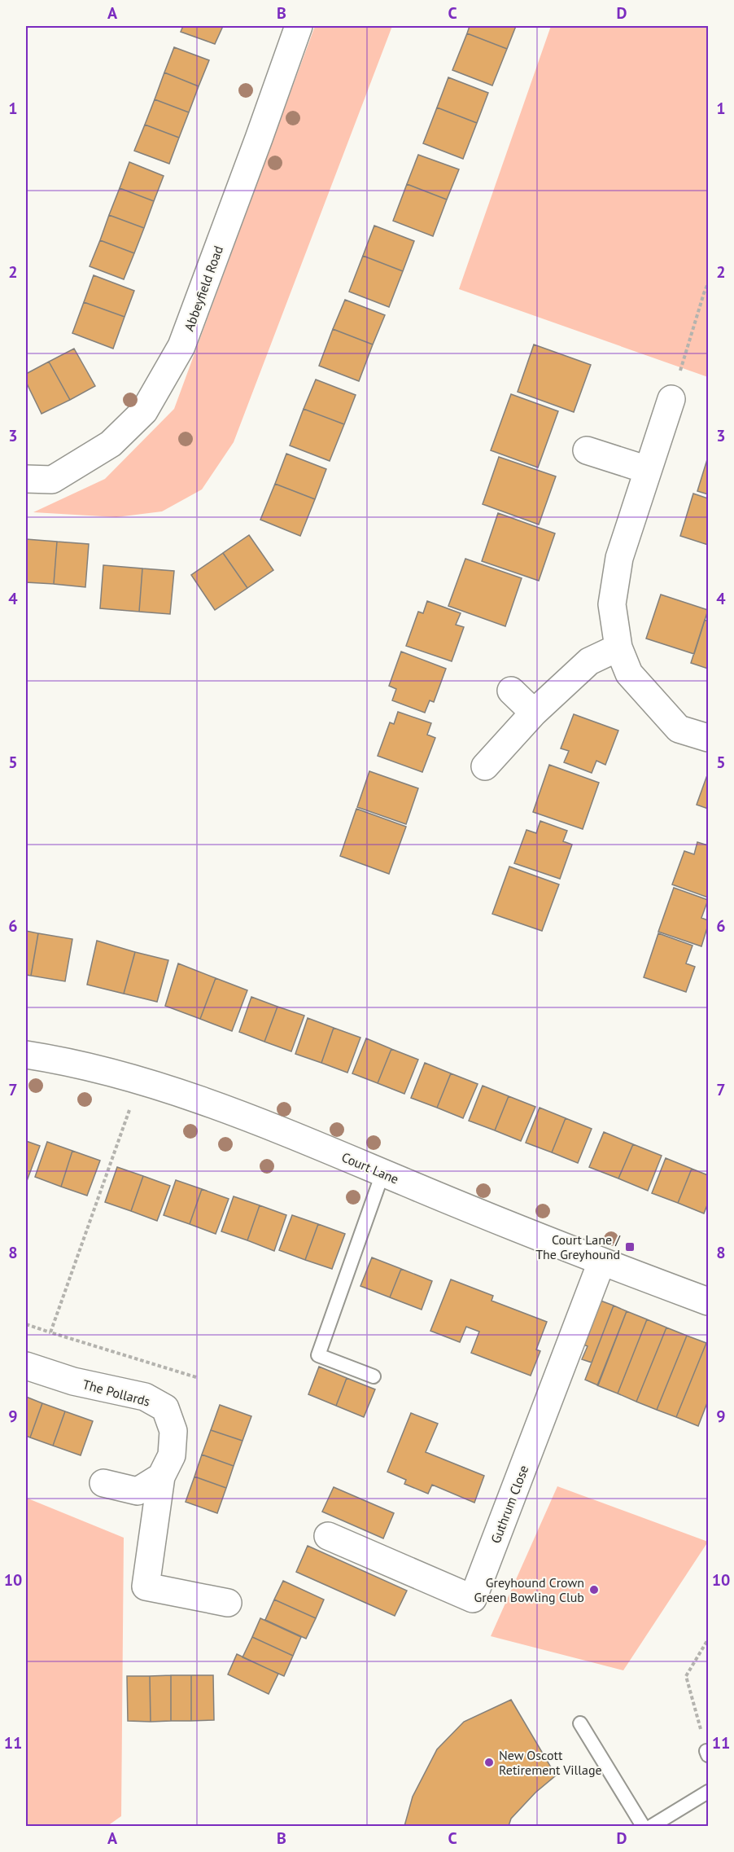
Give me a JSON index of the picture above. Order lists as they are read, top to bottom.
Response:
{
  "streets": {
    "street": [
      "Abbeyfield Road",
      "Court Lane",
      "The Pollards",
      "Guthrum Close"
    ]
  },
  "crossings": [
    ["Court Lane", "Guthrum Close"]
  ],
  "places": {
    "transit": ["Court Lane / The Greyhound"],
    "other": ["Greyhound Crown Green Bowling Club", "New Oscott Retirement Village"]
  },
  "grid": {
    "columns": [
      "A",
      "B",
      "C",
      "D"
    ],
    "rows": [
      "1",
      "2",
      "3",
      "4",
      "5",
      "6",
      "7",
      "8",
      "9",
      "10",
      "11"
    ]
  }
}
